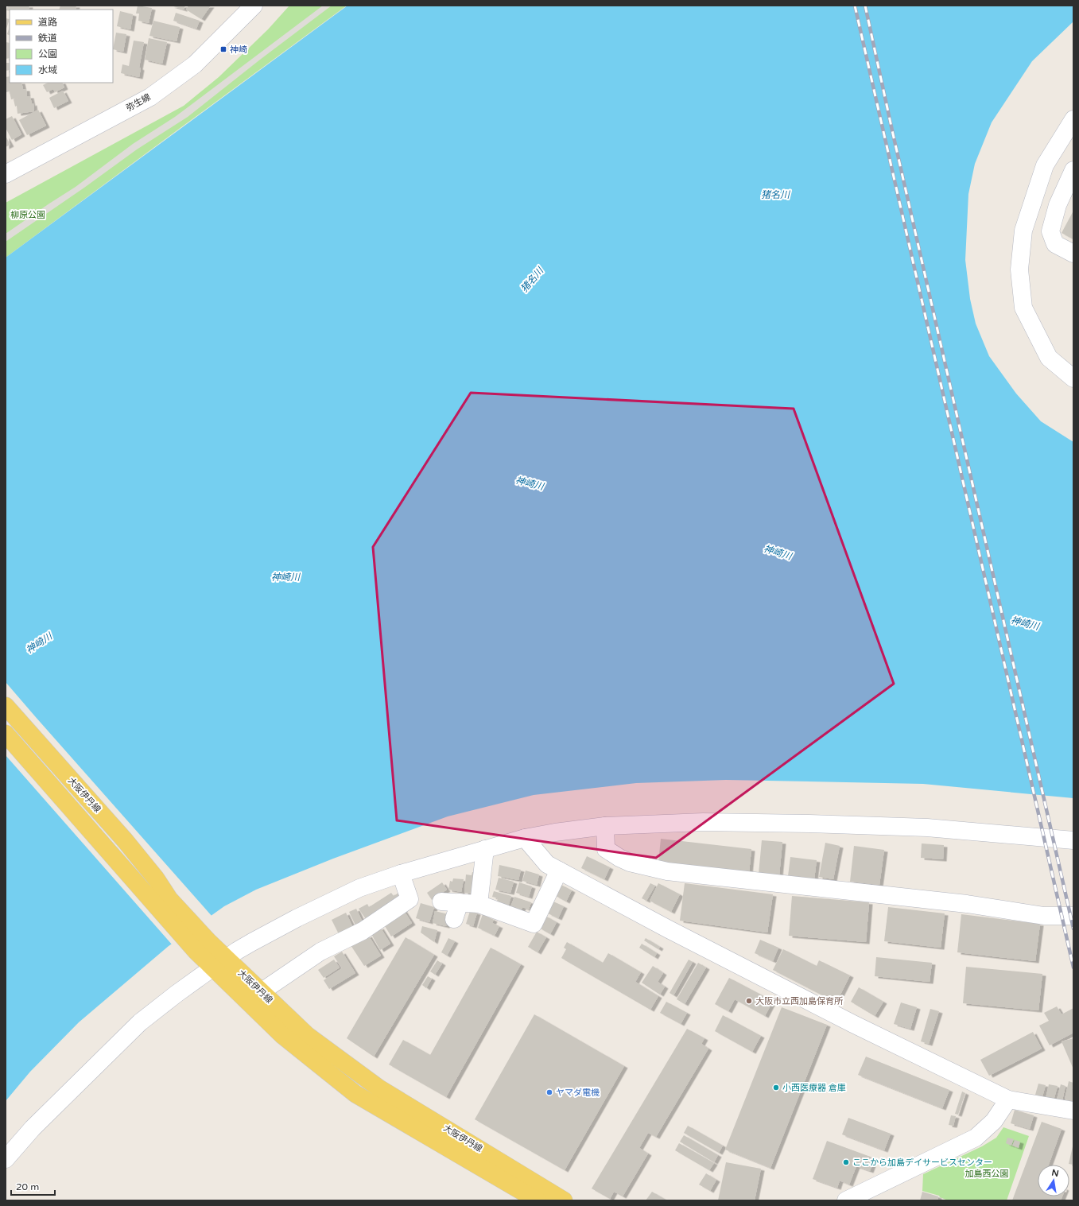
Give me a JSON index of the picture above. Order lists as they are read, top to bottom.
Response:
{
  "streets": {
    "main road": ["大阪伊丹線"],
    "street": ["弥生線"]
  },
  "water": ["猪名川", "神崎川"],
  "parks": ["柳原公園", "加島西公園"],
  "places": {
    "transit": ["神崎"],
    "other": [
      "大阪市立西加島保育所",
      "小西医療器 倉庫",
      "ヤマダ電機",
      "ここから加島デイサービスセンター"
    ]
  },
  "legend": [
    "道路",
    "鉄道",
    "公園",
    "水域"
  ],
  "scale_bar": "20 m",
  "north": "top"
}
